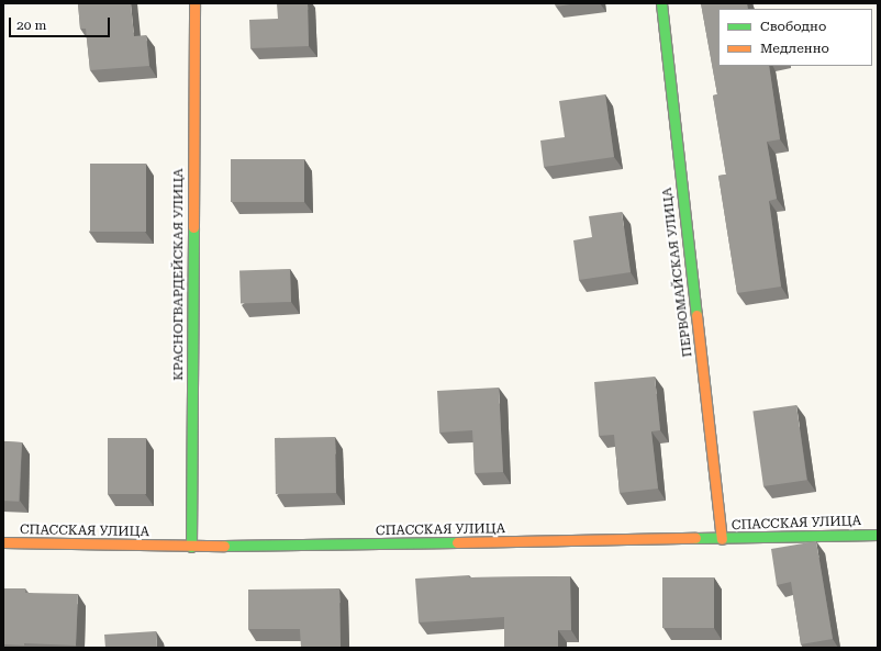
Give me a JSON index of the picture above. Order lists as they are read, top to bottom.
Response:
{
  "streets": {
    "street": ["ПЕРВОМАЙСКАЯ УЛИЦА", "КРАСНОГВАРДЕЙСКАЯ УЛИЦА", "СПАССКАЯ УЛИЦА"]
  },
  "crossings": [
    ["ПЕРВОМАЙСКАЯ УЛИЦА", "СПАССКАЯ УЛИЦА"],
    ["КРАСНОГВАРДЕЙСКАЯ УЛИЦА", "СПАССКАЯ УЛИЦА"]
  ],
  "legend": ["Свободно", "Медленно"],
  "scale_bar": "20 m"
}
